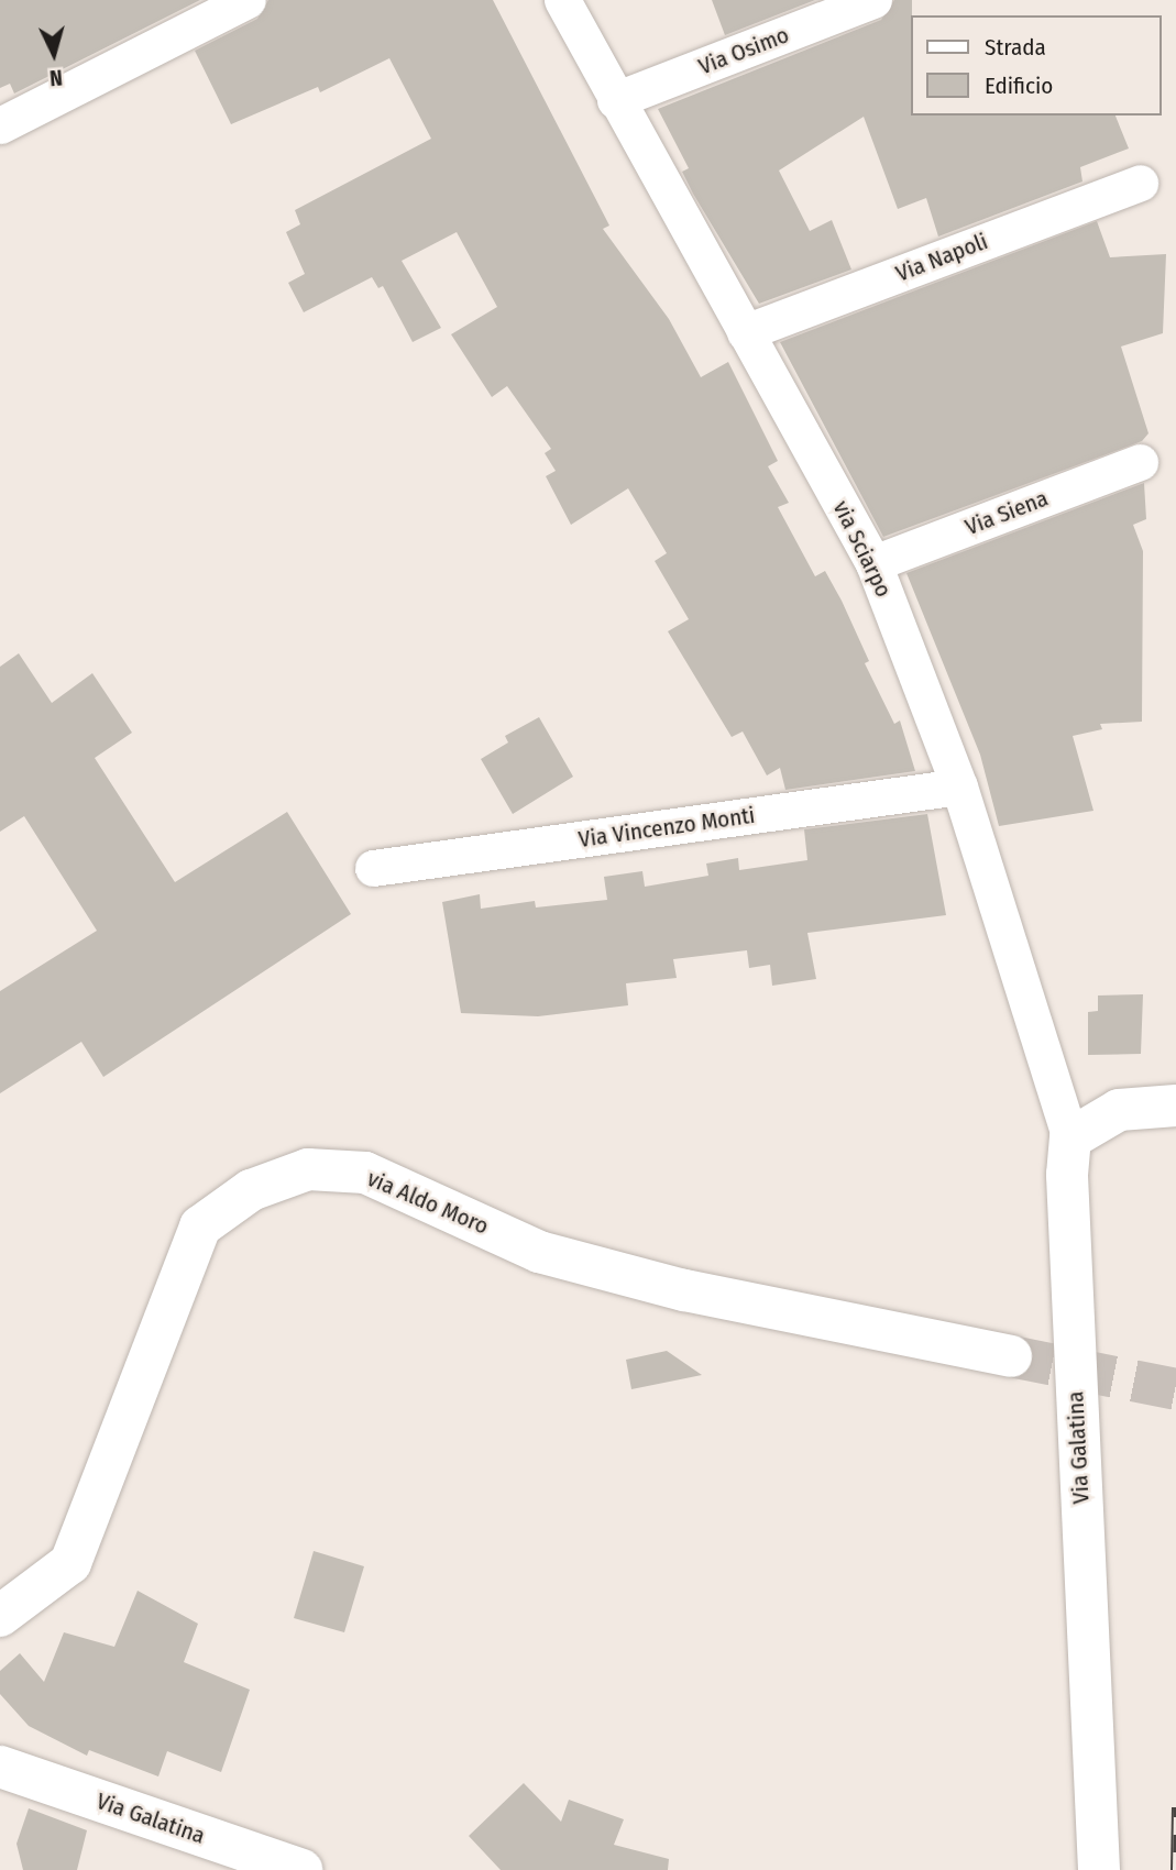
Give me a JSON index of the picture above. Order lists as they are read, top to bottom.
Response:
{
  "streets": {
    "street": [
      "Via Osimo",
      "Via Napoli",
      "Via Siena",
      "via Sciarpo",
      "Via Vincenzo Monti",
      "via Aldo Moro",
      "Via Galatina"
    ]
  },
  "crossings": [
    ["Via Osimo", "via Sciarpo"],
    ["Via Napoli", "via Sciarpo"],
    ["Via Siena", "via Sciarpo"],
    ["via Sciarpo", "Via Vincenzo Monti"],
    ["via Sciarpo", "Via Galatina"]
  ],
  "legend": ["Strada", "Edificio"],
  "north": "bottom"
}
